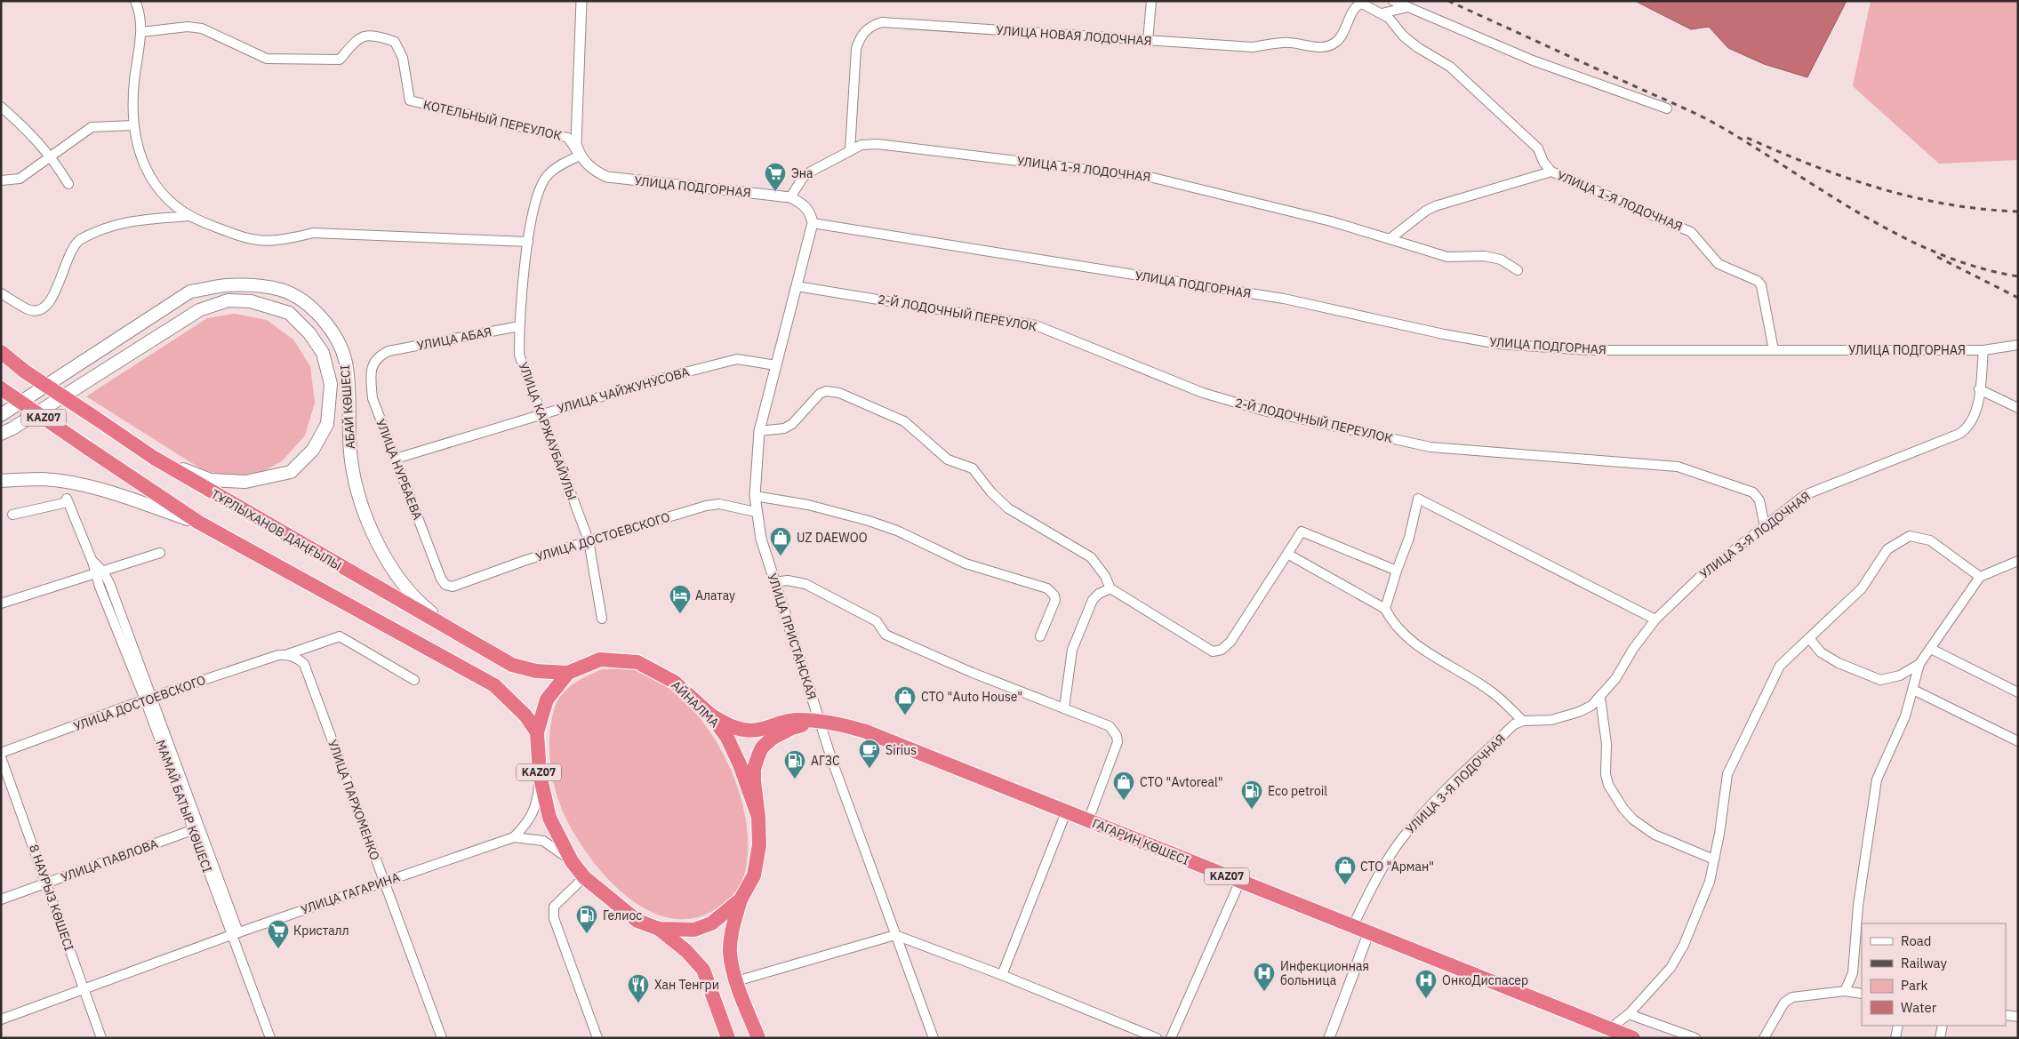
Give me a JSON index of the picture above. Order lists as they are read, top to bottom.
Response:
{
  "streets": {
    "highway": [
      "KAZ07",
      "ТҰРЛЫХАНОВ ДАҢҒЫЛЫ",
      "АЙНАЛМА",
      "ГАГАРИН КӨШЕСІ"
    ],
    "main road": ["АБАЙ КӨШЕСІ"],
    "street": [
      "УЛИЦА НОВАЯ ЛОДОЧНАЯ",
      "КОТЕЛЬНЫЙ ПЕРЕУЛОК",
      "УЛИЦА 1-Я ЛОДОЧНАЯ",
      "УЛИЦА ПОДГОРНАЯ",
      "2-Й ЛОДОЧНЫЙ ПЕРЕУЛОК",
      "УЛИЦА АБАЯ",
      "УЛИЦА ЧАЙЖУНУСОВА",
      "УЛИЦА КАРЖАУБАЙУЛЫ",
      "УЛИЦА НУРБАЕВА",
      "УЛИЦА 3-Я ЛОДОЧНАЯ",
      "УЛИЦА ДОСТОЕВСКОГО",
      "УЛИЦА ПРИСТАНСКАЯ",
      "УЛИЦА ПАРХОМЕНКО",
      "МАМАЙ БАТЫР КӨШЕСІ",
      "УЛИЦА ПАВЛОВА",
      "УЛИЦА ГАГАРИНА",
      "8 НАУРЫЗ КӨШЕСІ"
    ]
  },
  "crossings": [
    ["УЛИЦА НОВАЯ ЛОДОЧНАЯ", "УЛИЦА 1-Я ЛОДОЧНАЯ"],
    ["КОТЕЛЬНЫЙ ПЕРЕУЛОК", "УЛИЦА ПОДГОРНАЯ"],
    ["КОТЕЛЬНЫЙ ПЕРЕУЛОК", "УЛИЦА КАРЖАУБАЙУЛЫ"],
    ["УЛИЦА 1-Я ЛОДОЧНАЯ", "УЛИЦА ПОДГОРНАЯ"],
    ["УЛИЦА ПОДГОРНАЯ", "УЛИЦА КАРЖАУБАЙУЛЫ"],
    ["УЛИЦА ПОДГОРНАЯ", "УЛИЦА 3-Я ЛОДОЧНАЯ"],
    ["УЛИЦА ПОДГОРНАЯ", "УЛИЦА ПРИСТАНСКАЯ"],
    ["2-Й ЛОДОЧНЫЙ ПЕРЕУЛОК", "УЛИЦА 3-Я ЛОДОЧНАЯ"],
    ["2-Й ЛОДОЧНЫЙ ПЕРЕУЛОК", "УЛИЦА ПРИСТАНСКАЯ"],
    ["УЛИЦА АБАЯ", "УЛИЦА КАРЖАУБАЙУЛЫ"],
    ["УЛИЦА АБАЯ", "УЛИЦА НУРБАЕВА"],
    ["УЛИЦА ЧАЙЖУНУСОВА", "УЛИЦА КАРЖАУБАЙУЛЫ"],
    ["УЛИЦА ЧАЙЖУНУСОВА", "УЛИЦА НУРБАЕВА"],
    ["УЛИЦА ЧАЙЖУНУСОВА", "УЛИЦА ПРИСТАНСКАЯ"],
    ["АБАЙ КӨШЕСІ", "ТҰРЛЫХАНОВ ДАҢҒЫЛЫ"],
    ["KAZ07", "УЛИЦА ПРИСТАНСКАЯ"],
    ["KAZ07", "АЙНАЛМА"],
    ["KAZ07", "ГАГАРИН КӨШЕСІ"],
    ["УЛИЦА КАРЖАУБАЙУЛЫ", "УЛИЦА ДОСТОЕВСКОГО"],
    ["УЛИЦА НУРБАЕВА", "УЛИЦА ДОСТОЕВСКОГО"],
    ["ТҰРЛЫХАНОВ ДАҢҒЫЛЫ", "АЙНАЛМА"],
    ["УЛИЦА 3-Я ЛОДОЧНАЯ", "ГАГАРИН КӨШЕСІ"],
    ["УЛИЦА ДОСТОЕВСКОГО", "УЛИЦА ПРИСТАНСКАЯ"],
    ["УЛИЦА ДОСТОЕВСКОГО", "УЛИЦА ПАРХОМЕНКО"],
    ["УЛИЦА ДОСТОЕВСКОГО", "МАМАЙ БАТЫР КӨШЕСІ"],
    ["УЛИЦА ПРИСТАНСКАЯ", "ГАГАРИН КӨШЕСІ"],
    ["АЙНАЛМА", "УЛИЦА ГАГАРИНА"],
    ["УЛИЦА ПАРХОМЕНКО", "УЛИЦА ГАГАРИНА"],
    ["МАМАЙ БАТЫР КӨШЕСІ", "УЛИЦА ПАВЛОВА"],
    ["МАМАЙ БАТЫР КӨШЕСІ", "УЛИЦА ГАГАРИНА"],
    ["УЛИЦА ПАВЛОВА", "8 НАУРЫЗ КӨШЕСІ"],
    ["УЛИЦА ГАГАРИНА", "8 НАУРЫЗ КӨШЕСІ"]
  ],
  "places": {
    "supermarket": ["Эна", "Кристалл"],
    "shop": [
      "UZ DAEWOO",
      "СТО \"Auto House\"",
      "СТО \"Avtoreal\"",
      "СТО \"Арман\""
    ],
    "hotel": ["Алатау"],
    "cafe": ["Sirius"],
    "fuel station": ["АГЗС", "Eco petroil", "Гелиос"],
    "hospital": ["Инфекционная больница", "ОнкоДиспасер"],
    "restaurant": ["Хан Тенгри"]
  },
  "legend": [
    "Road",
    "Railway",
    "Park",
    "Water"
  ]
}
